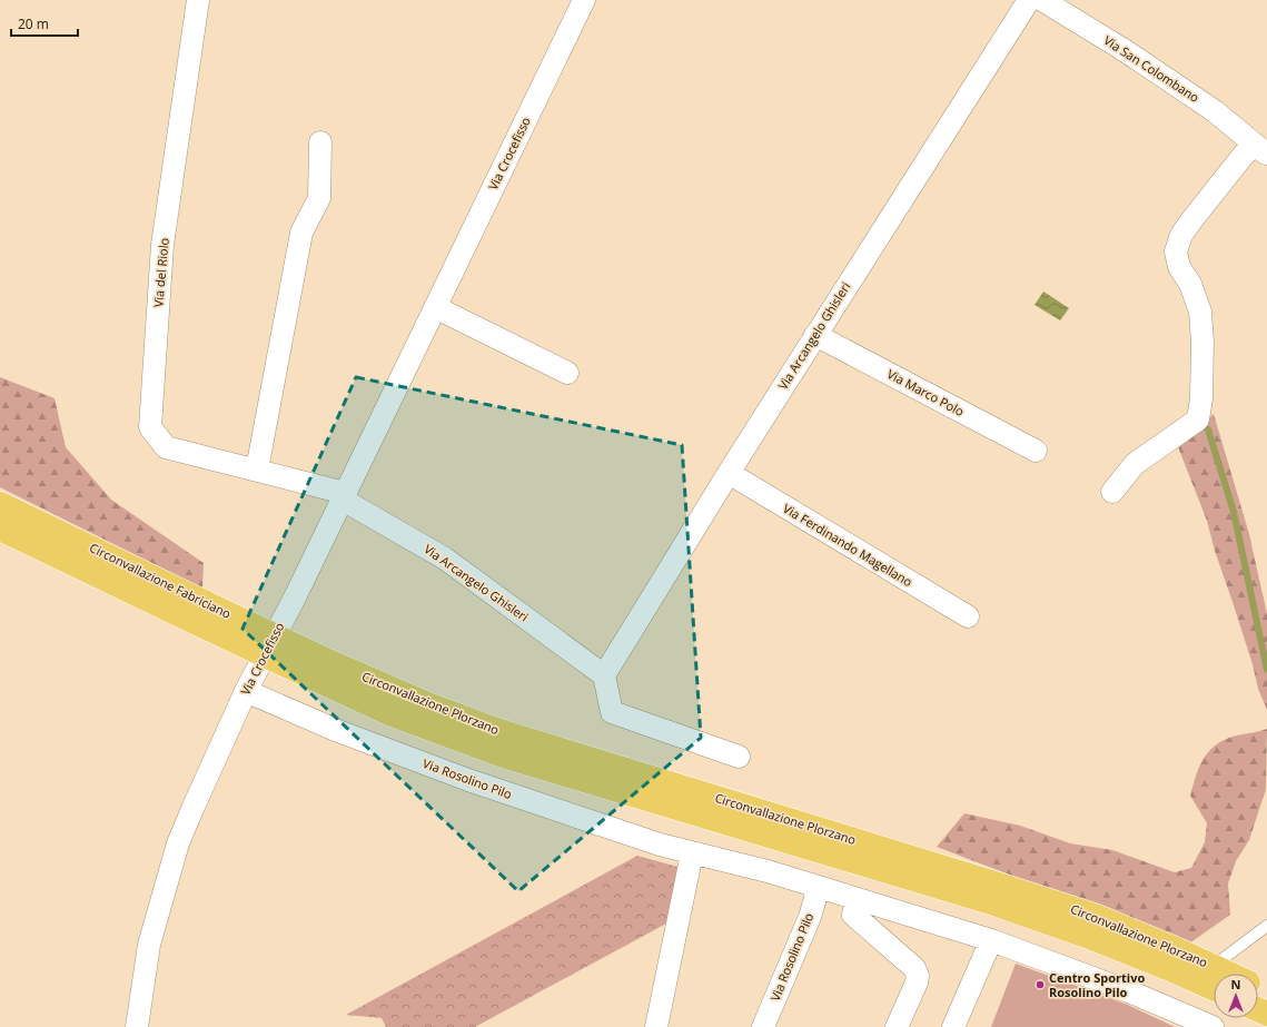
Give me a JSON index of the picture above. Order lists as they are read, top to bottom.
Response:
{
  "streets": {
    "highway": ["Circonvallazione Fabriciano", "Circonvallazione Plorzano"],
    "street": [
      "Via San Colombano",
      "Via Crocefisso",
      "Via del Riolo",
      "Via Arcangelo Ghisleri",
      "Via Marco Polo",
      "Via Ferdinando Magellano",
      "Via Rosolino Pilo"
    ]
  },
  "crossings": [
    ["Via Crocefisso", "Via del Riolo"],
    ["Via Crocefisso", "Via Arcangelo Ghisleri"],
    ["Via Crocefisso", "Via Rosolino Pilo"],
    ["Via del Riolo", "Via Arcangelo Ghisleri"],
    ["Via Arcangelo Ghisleri", "Via Marco Polo"],
    ["Via Arcangelo Ghisleri", "Via Ferdinando Magellano"],
    ["Circonvallazione Fabriciano", "Circonvallazione Plorzano"]
  ],
  "places": ["Centro Sportivo Rosolino Pilo"],
  "scale_bar": "20 m",
  "north": "top"
}
